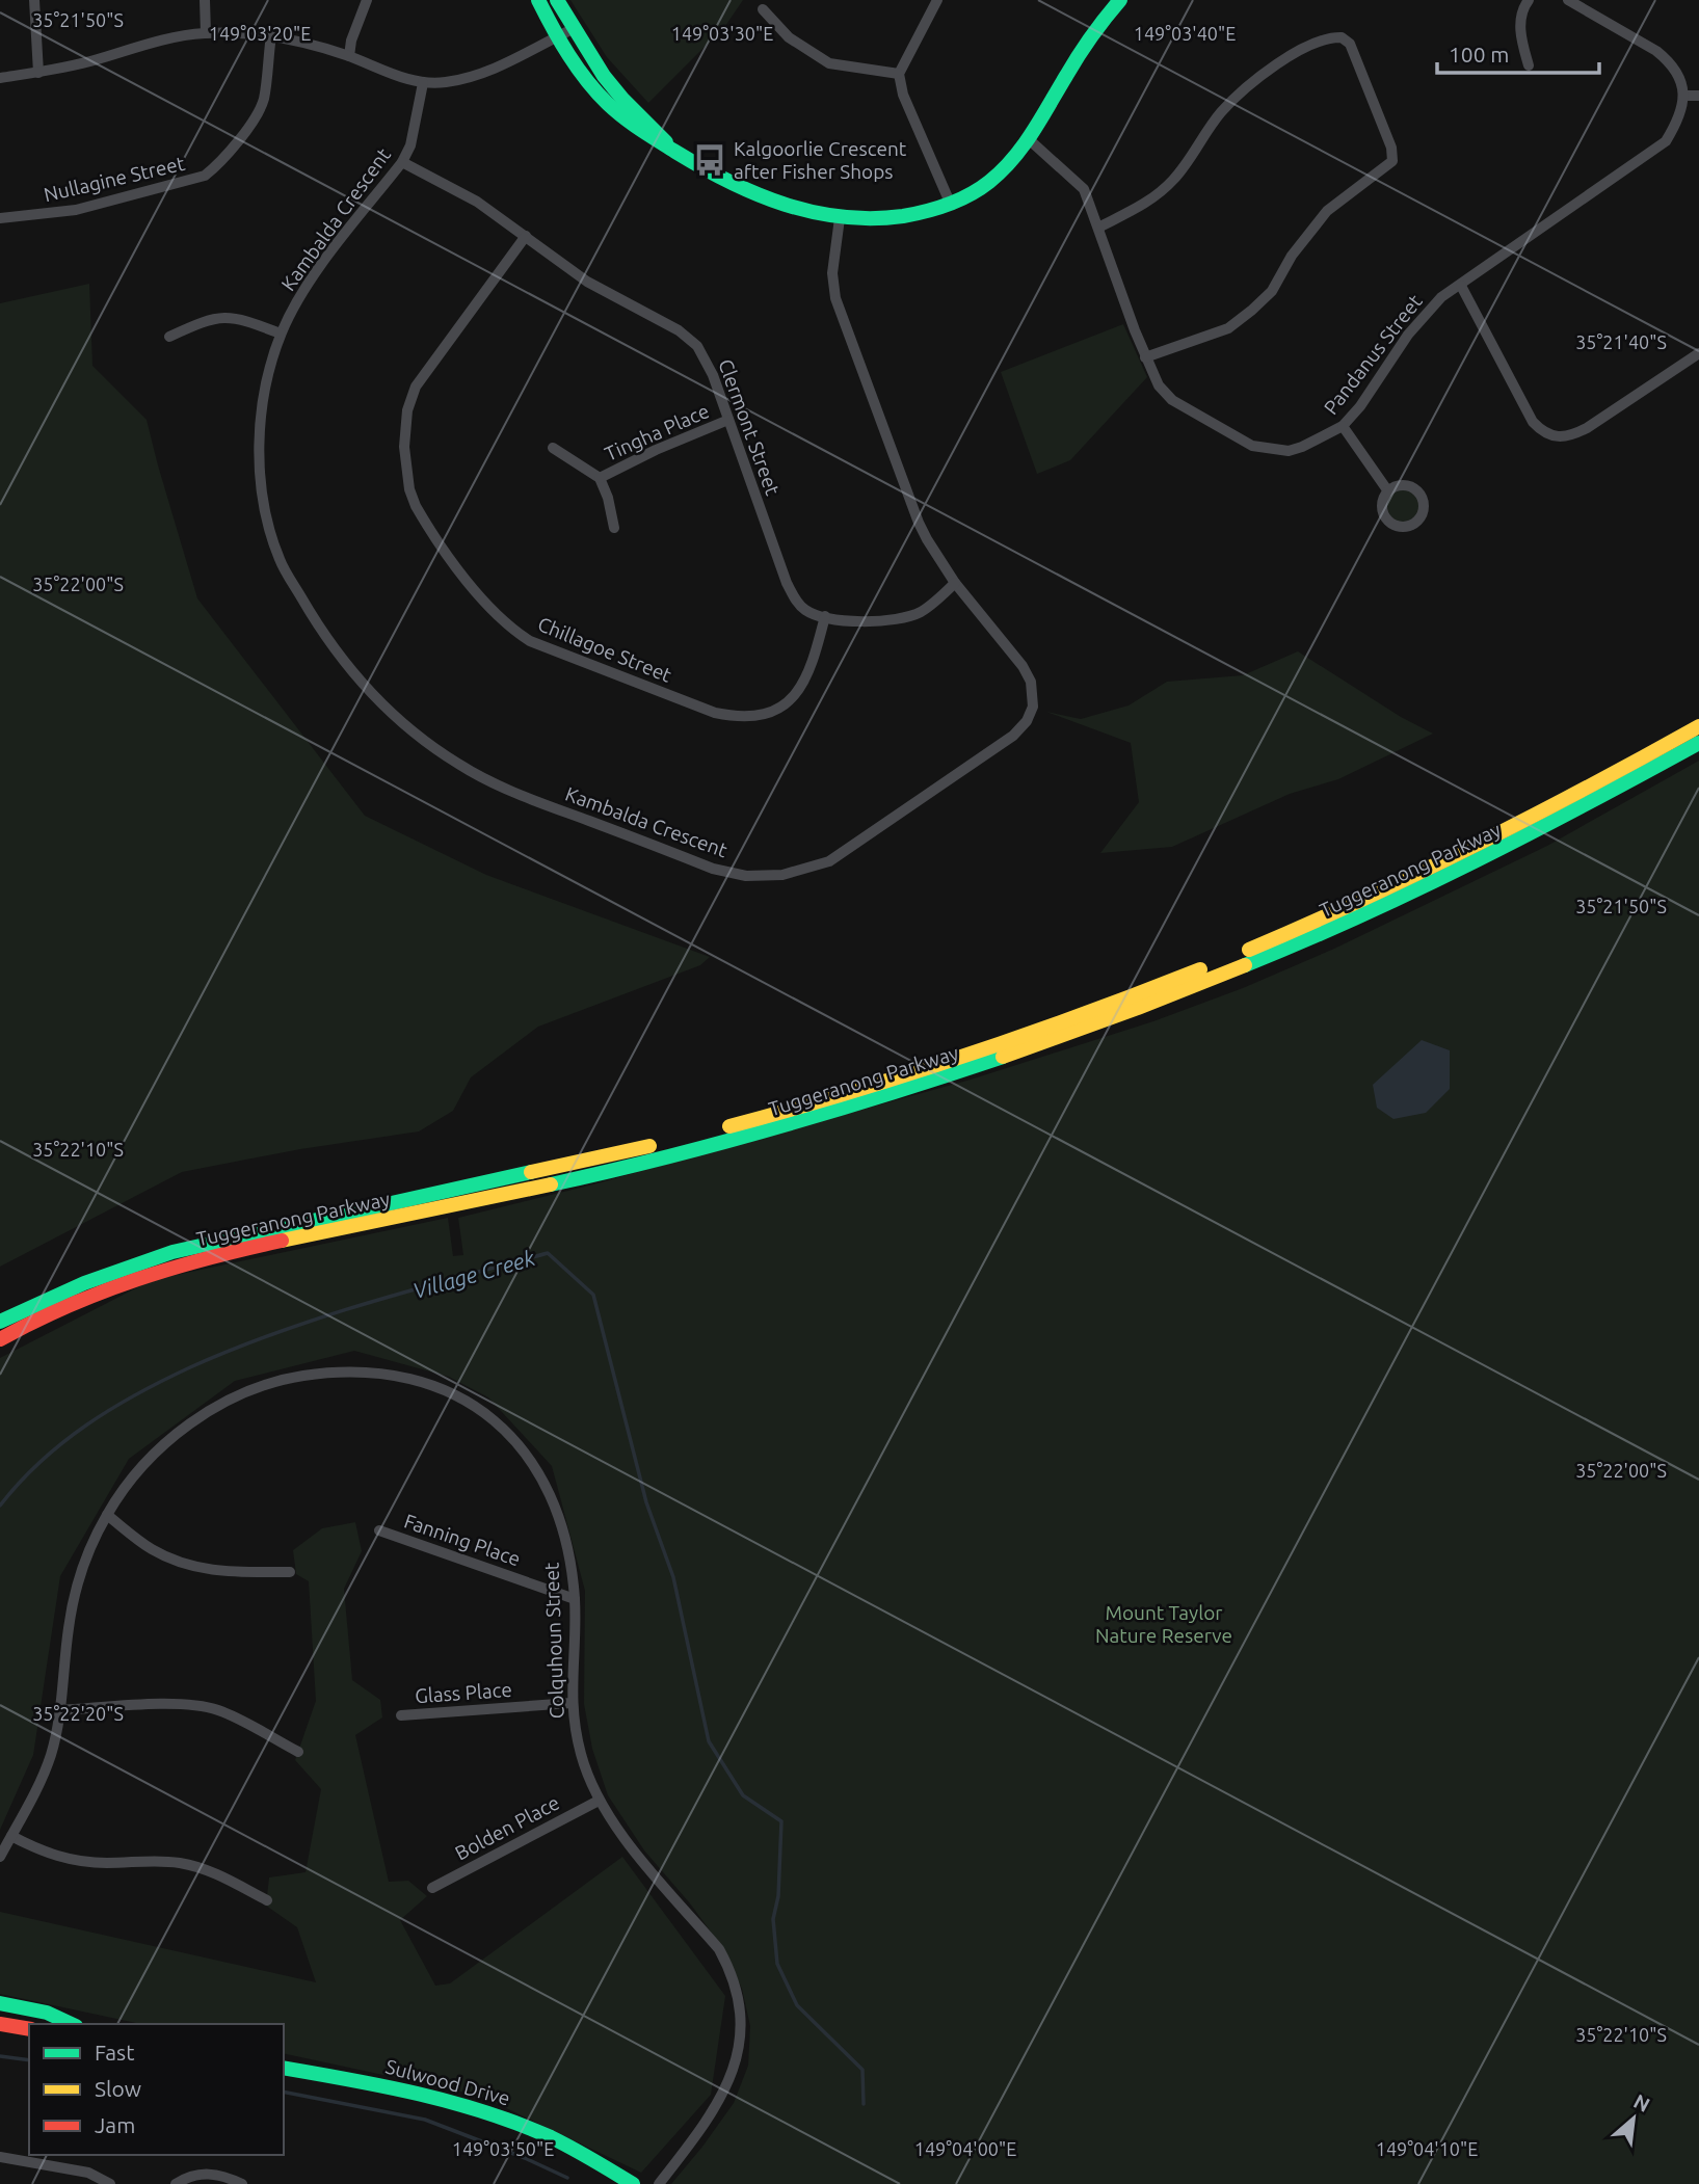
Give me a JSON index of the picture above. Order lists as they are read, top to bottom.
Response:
{
  "streets": {
    "main road": ["Tuggeranong Parkway", "Sulwood Drive"],
    "street": [
      "Nullagine Street",
      "Kambalda Crescent",
      "Pandanus Street",
      "Clermont Street",
      "Tingha Place",
      "Chillagoe Street",
      "Fanning Place",
      "Colquhoun Street",
      "Glass Place",
      "Bolden Place"
    ]
  },
  "crossings": [
    ["Kambalda Crescent", "Clermont Street"],
    ["Clermont Street", "Tingha Place"],
    ["Clermont Street", "Chillagoe Street"],
    ["Fanning Place", "Colquhoun Street"],
    ["Colquhoun Street", "Glass Place"],
    ["Colquhoun Street", "Bolden Place"]
  ],
  "water": ["Village Creek"],
  "parks": ["Mount Taylor Nature Reserve"],
  "places": {
    "bus stop": ["Kalgoorlie Crescent after Fisher Shops"]
  },
  "legend": ["Fast", "Slow", "Jam"],
  "scale_bar": "100 m",
  "north": "top right",
  "coordinates": [
    "35°21'50\"S",
    "149°03'20\"E",
    "149°03'30\"E",
    "149°03'40\"E",
    "35°21'40\"S",
    "35°22'00\"S",
    "35°22'10\"S",
    "35°22'20\"S",
    "149°03'50\"E",
    "149°04'00\"E",
    "149°04'10\"E"
  ]
}
